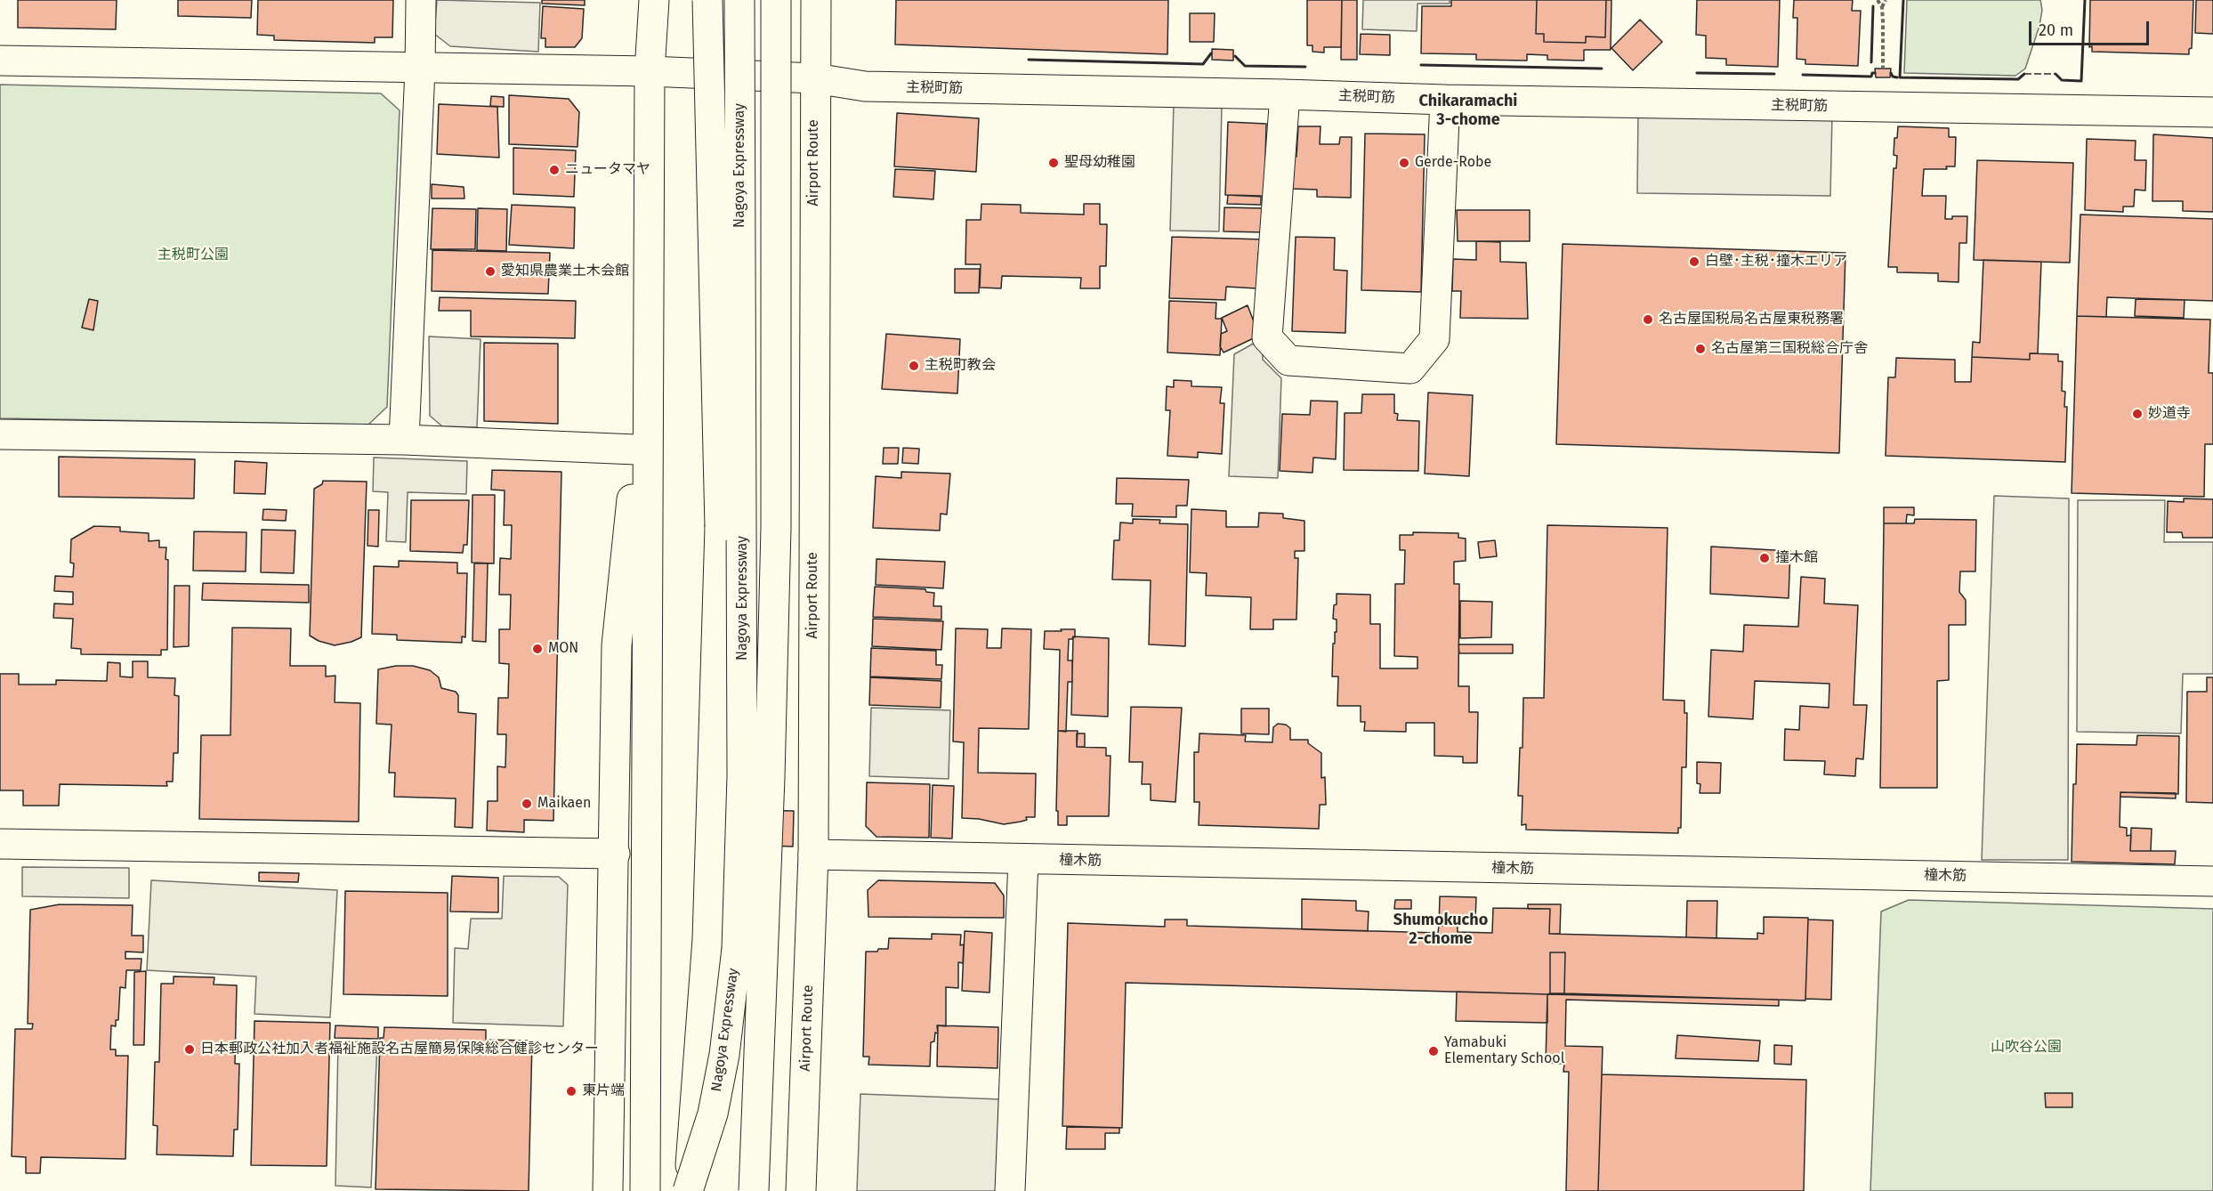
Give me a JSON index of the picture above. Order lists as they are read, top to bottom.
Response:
{
  "streets": {
    "main road": [
      "主税町筋",
      "Airport Route",
      "Nagoya Expressway",
      "橦木筋"
    ]
  },
  "crossings": [
    ["主税町筋", "Airport Route"],
    ["Airport Route", "橦木筋"]
  ],
  "districts": ["Chikaramachi 3-chome", "Shumokucho 2-chome"],
  "parks": ["主税町公園", "山吹谷公園"],
  "places": [
    "聖母幼稚園",
    "Gerde-Robe",
    "ニュータマヤ",
    "白壁･主税･撞木エリア",
    "愛知県農業土木会館",
    "名古屋国税局名古屋東税務署",
    "名古屋第三国税総合庁舎",
    "主税町教会",
    "妙道寺",
    "撞木館",
    "MON",
    "Maikaen",
    "日本郵政公社加入者福祉施設名古屋簡易保険総合健診センター",
    "Yamabuki Elementary School",
    "東片端"
  ],
  "scale_bar": "20 m"
}
